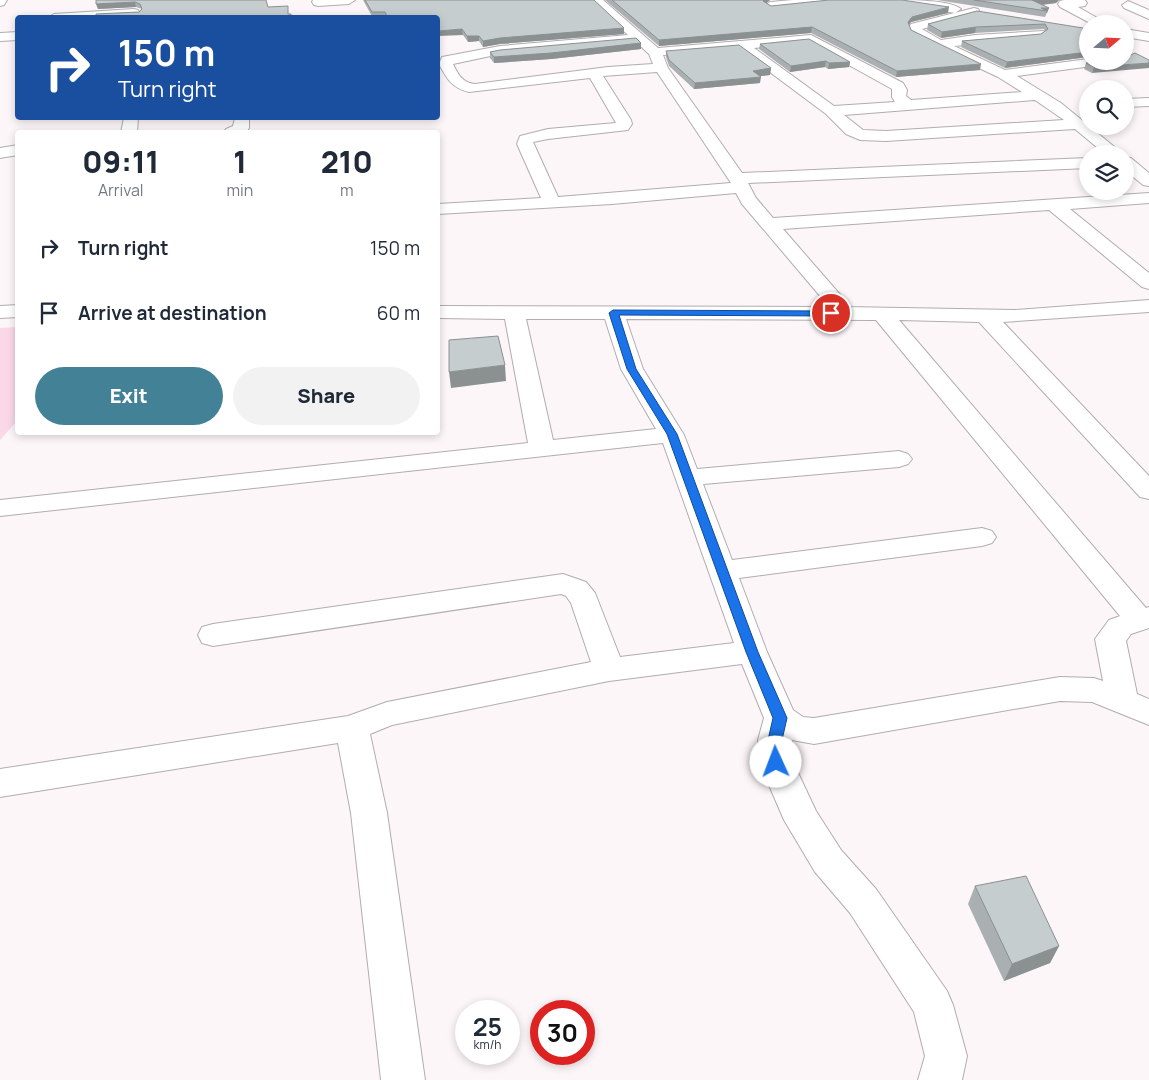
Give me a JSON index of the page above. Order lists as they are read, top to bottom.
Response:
{
  "north": "right",
  "page": {
    "turn": ["150 m", "Turn right"],
    "eta": [
      "09:11",
      "Arrival",
      "1",
      "min",
      "210",
      "m"
    ],
    "list": [
      {
        "name": "Turn right",
        "value": "150 m"
      },
      {
        "name": "Arrive at destination",
        "value": "60 m"
      }
    ],
    "buttons": ["Exit", "Share"],
    "speed": "25 km/h",
    "limit": "30"
  }
}
